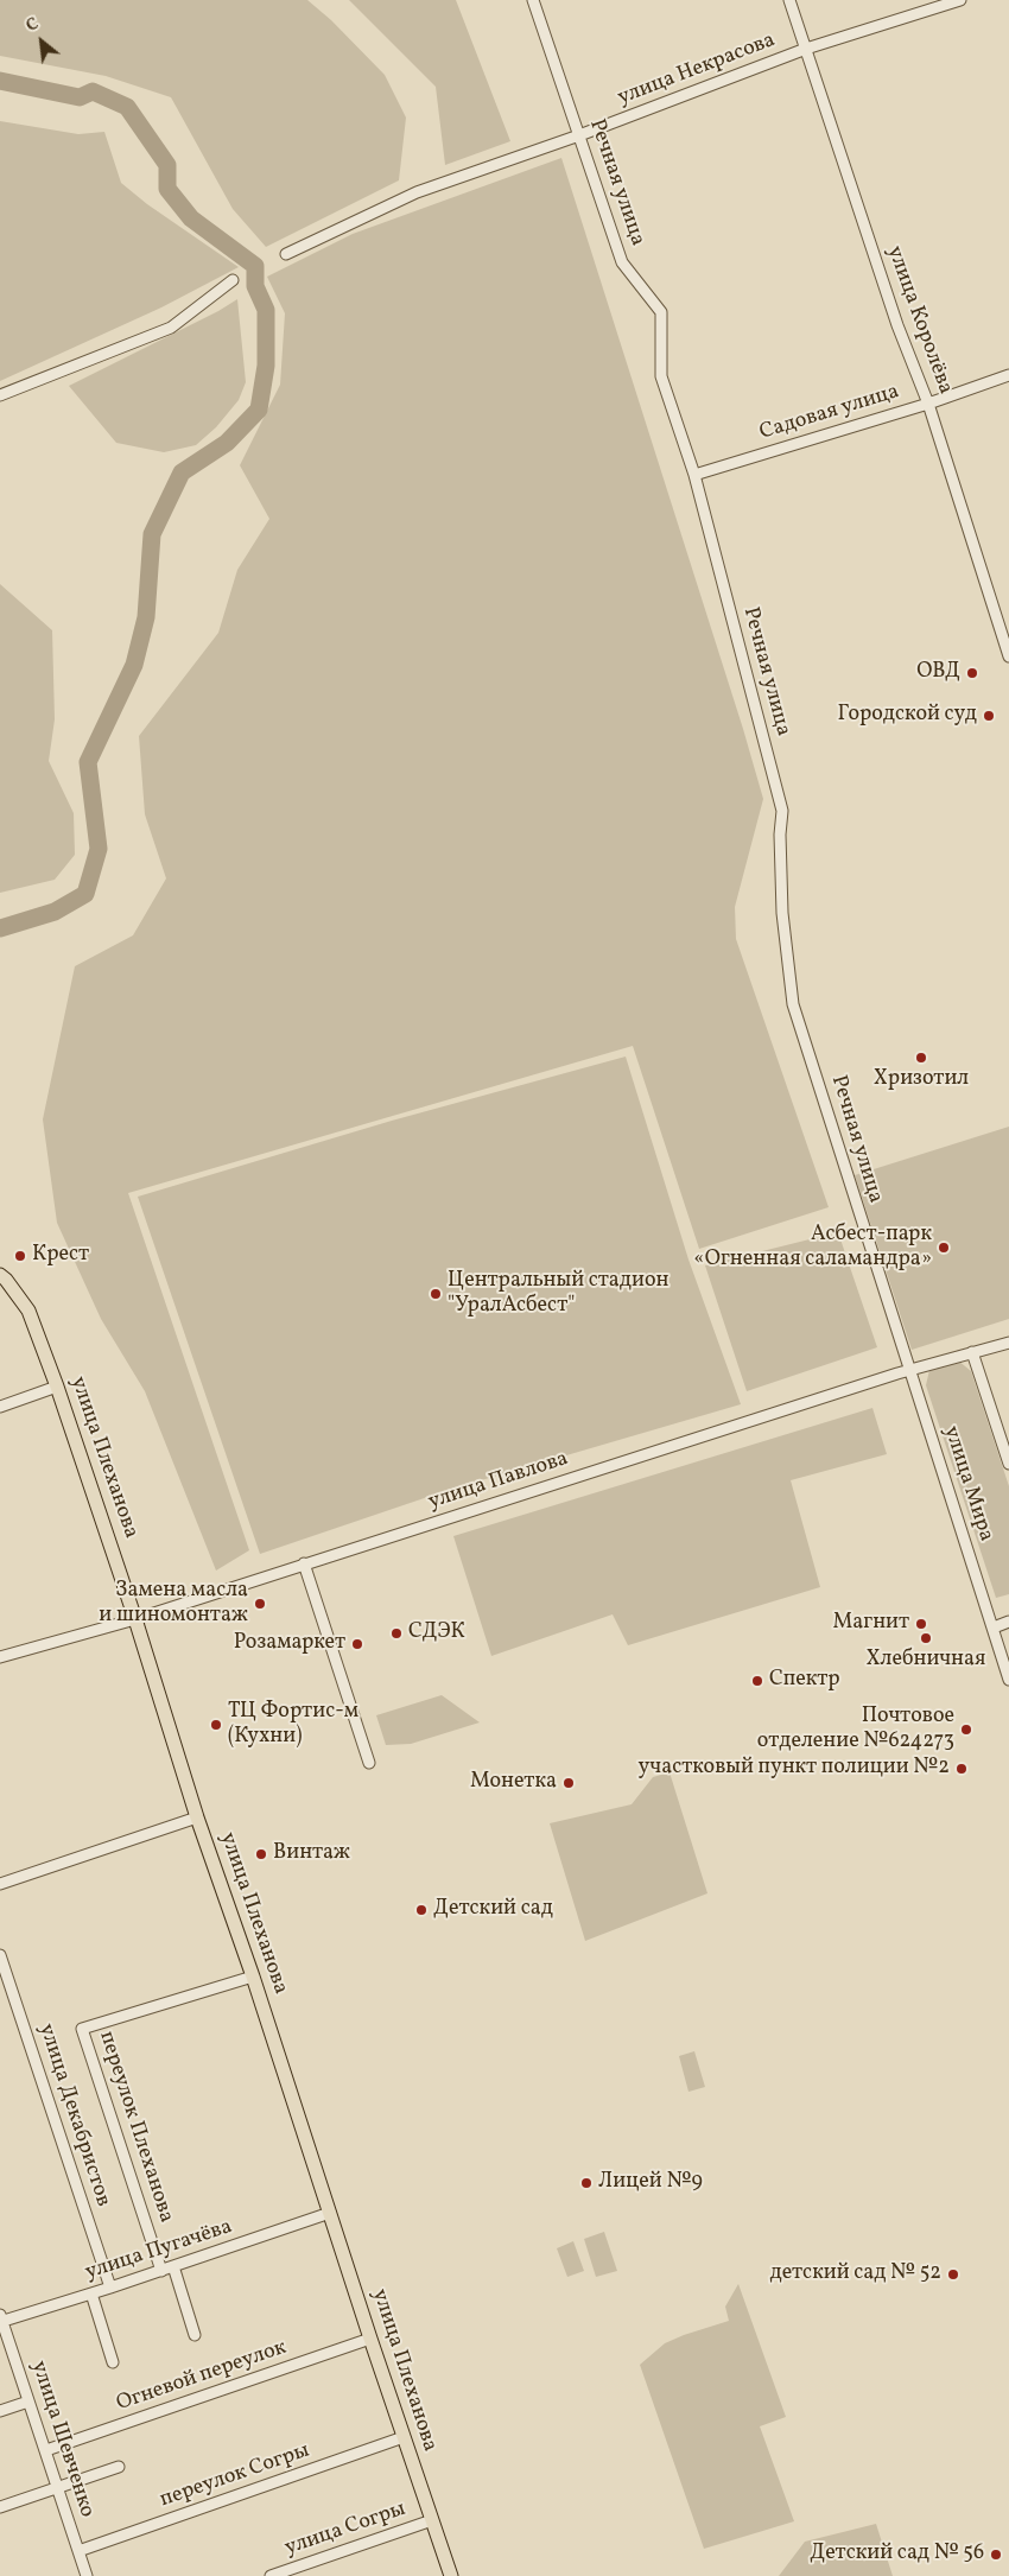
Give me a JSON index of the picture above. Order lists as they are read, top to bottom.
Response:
{
  "streets": {
    "main road": ["улица Плеханова"],
    "street": [
      "улица Некрасова",
      "Речная улица",
      "улица Королёва",
      "Садовая улица",
      "улица Павлова",
      "улица Мира",
      "улица Декабристов",
      "переулок Плеханова",
      "улица Пугачёва",
      "Огневой переулок",
      "улица Шевченко",
      "переулок Согры",
      "улица Согры"
    ]
  },
  "crossings": [
    ["улица Некрасова", "Речная улица"],
    ["улица Некрасова", "улица Королёва"],
    ["Речная улица", "Садовая улица"],
    ["Речная улица", "улица Павлова"],
    ["Речная улица", "улица Мира"],
    ["улица Королёва", "Садовая улица"],
    ["улица Плеханова", "улица Павлова"],
    ["улица Плеханова", "переулок Плеханова"],
    ["улица Плеханова", "улица Пугачёва"],
    ["улица Плеханова", "Огневой переулок"],
    ["улица Плеханова", "переулок Согры"],
    ["улица Плеханова", "улица Согры"],
    ["улица Павлова", "улица Мира"],
    ["улица Декабристов", "улица Пугачёва"],
    ["переулок Плеханова", "улица Пугачёва"],
    ["улица Пугачёва", "улица Шевченко"],
    ["Огневой переулок", "улица Шевченко"],
    ["улица Шевченко", "переулок Согры"]
  ],
  "places": [
    "ОВД",
    "Городской суд",
    "Хризотил",
    "Асбест-парк «Огненная саламандра»",
    "Крест",
    "Центральный стадион \"УралАсбест\"",
    "Замена масла и шиномонтаж",
    "Магнит",
    "СДЭК",
    "Хлебничная",
    "Розамаркет",
    "Спектр",
    "ТЦ Фортис-м (Кухни)",
    "Почтовое отделение №624273",
    "участковый пункт полиции №2",
    "Монетка",
    "Винтаж",
    "Детский сад",
    "Лицей №9",
    "детский сад № 52",
    "Детский сад № 56"
  ],
  "north": "top left"
}
